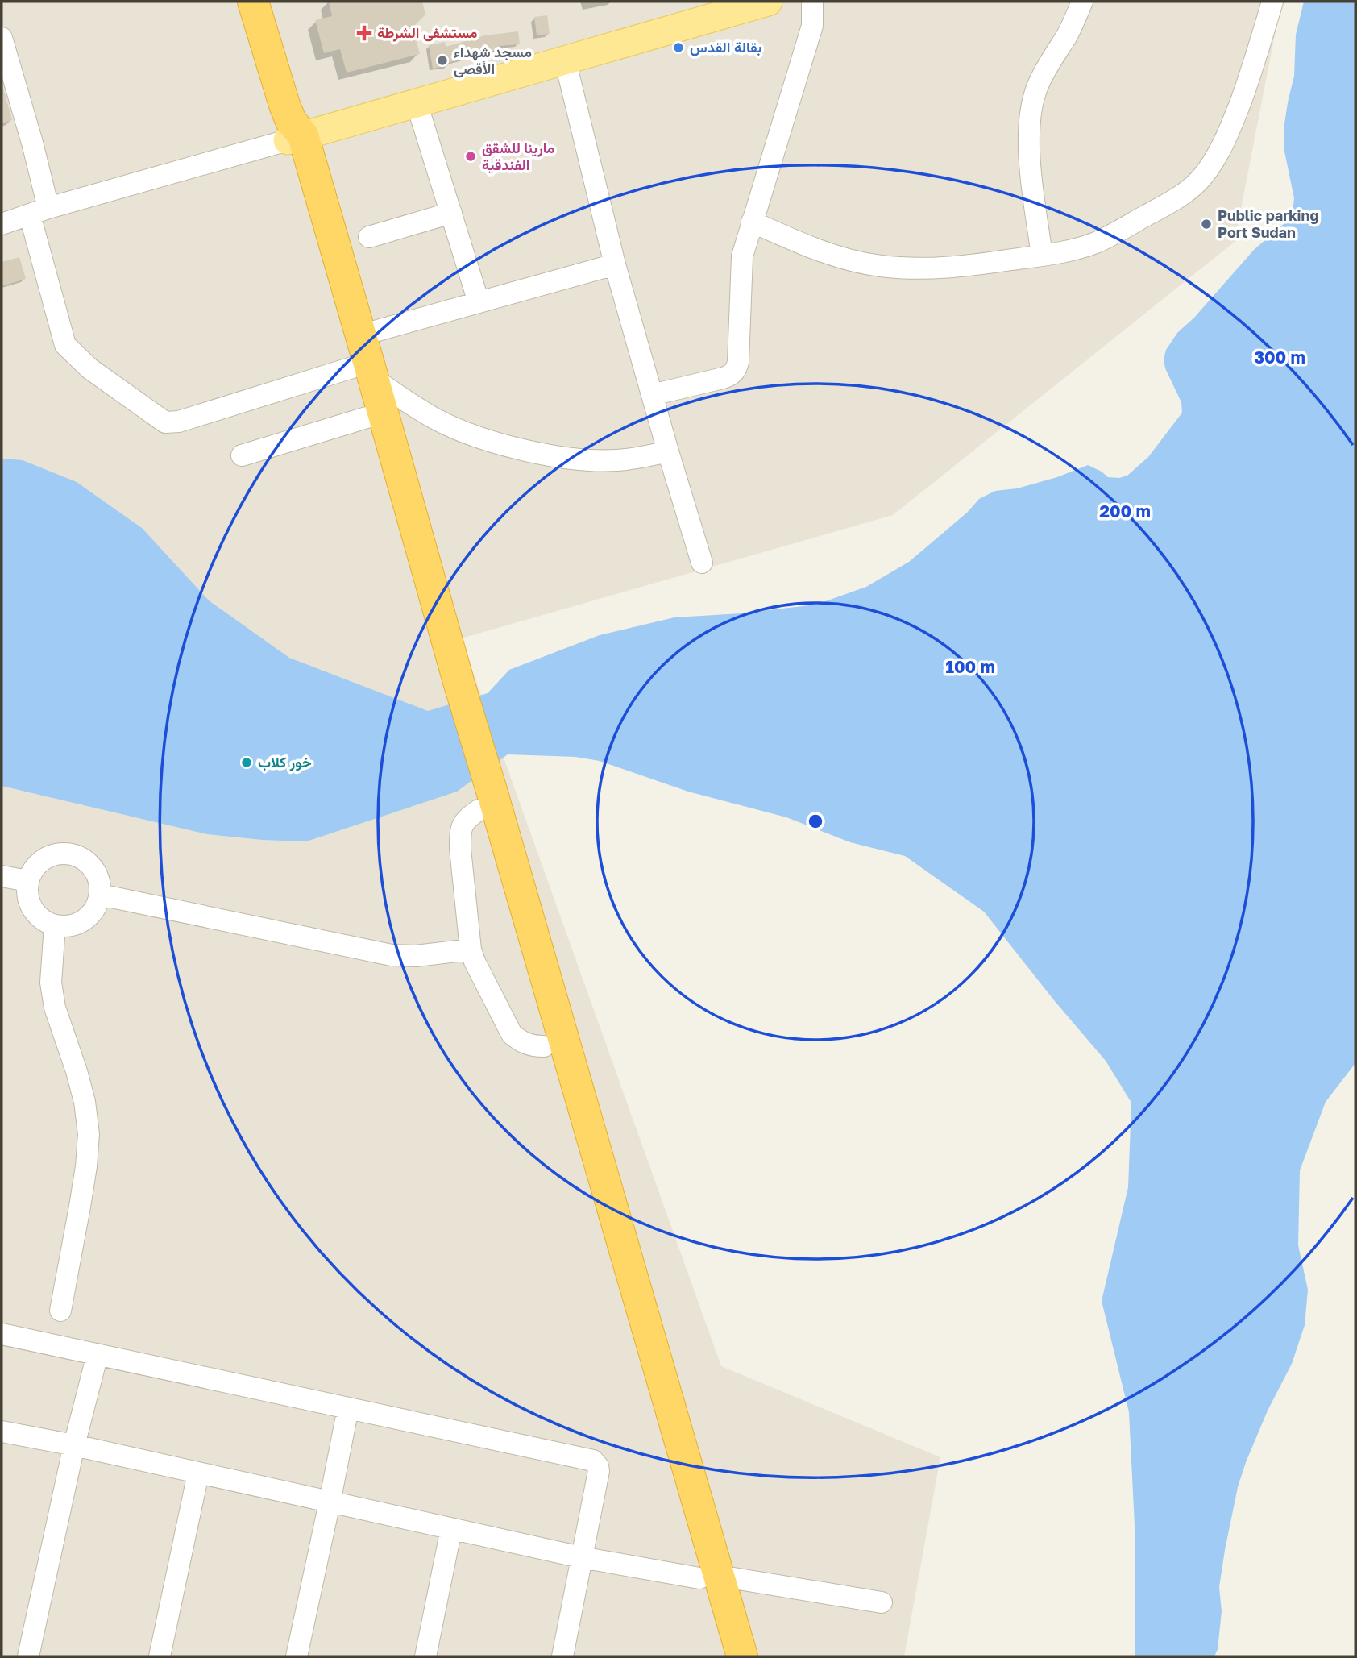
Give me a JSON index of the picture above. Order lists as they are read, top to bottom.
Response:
{
  "places": {
    "health": ["مستشفى الشرطة"],
    "other": [
      "بقالة القدس",
      "مسجد شهداء الأقصى",
      "مارينا للشقق الفندقية",
      "Public parking Port Sudan",
      "خور كلاب"
    ]
  },
  "rings": ["300 m", "200 m", "100 m"]
}
